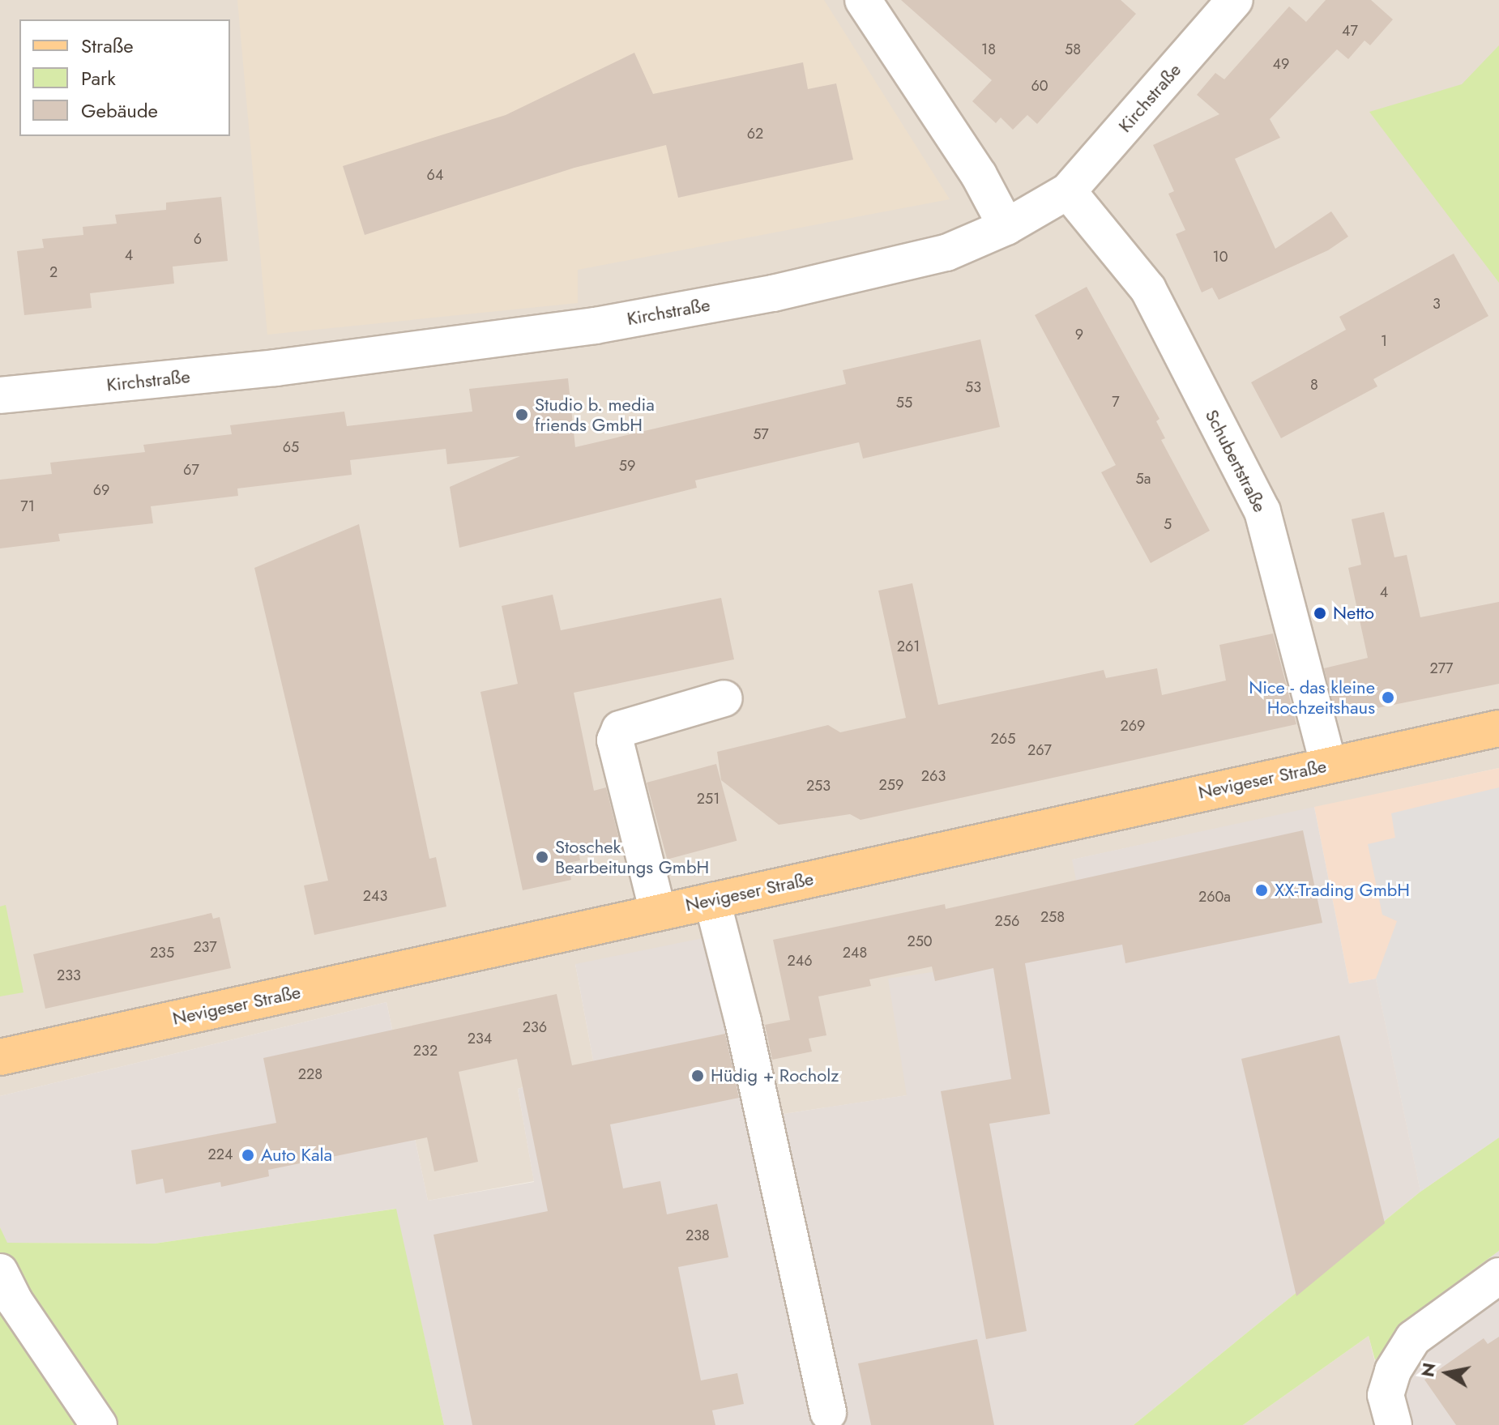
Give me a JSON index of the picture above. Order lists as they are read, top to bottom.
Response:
{
  "streets": {
    "main road": ["Nevigeser Straße"],
    "street": ["Kirchstraße", "Schubertstraße"]
  },
  "crossings": [
    ["Kirchstraße", "Schubertstraße"],
    ["Schubertstraße", "Nevigeser Straße"]
  ],
  "places": [
    "Studio b. media friends GmbH",
    "Netto",
    "Nice - das kleine Hochzeitshaus",
    "Stoschek Bearbeitungs GmbH",
    "XX-Trading GmbH",
    "Hüdig + Rocholz",
    "Auto Kala"
  ],
  "house_numbers": [
    "47",
    "18",
    "58",
    "49",
    "60",
    "62",
    "64",
    "6",
    "4",
    "10",
    "2",
    "3",
    "9",
    "1",
    "8",
    "53",
    "7",
    "55",
    "57",
    "65",
    "59",
    "67",
    "5a",
    "69",
    "71",
    "5",
    "4",
    "261",
    "277",
    "269",
    "265",
    "267",
    "263",
    "259",
    "253",
    "251",
    "243",
    "260a",
    "258",
    "256",
    "250",
    "237",
    "235",
    "248",
    "246",
    "233",
    "236",
    "234",
    "232",
    "228",
    "224",
    "238"
  ],
  "legend": ["Straße", "Park", "Gebäude"],
  "north": "left"
}
